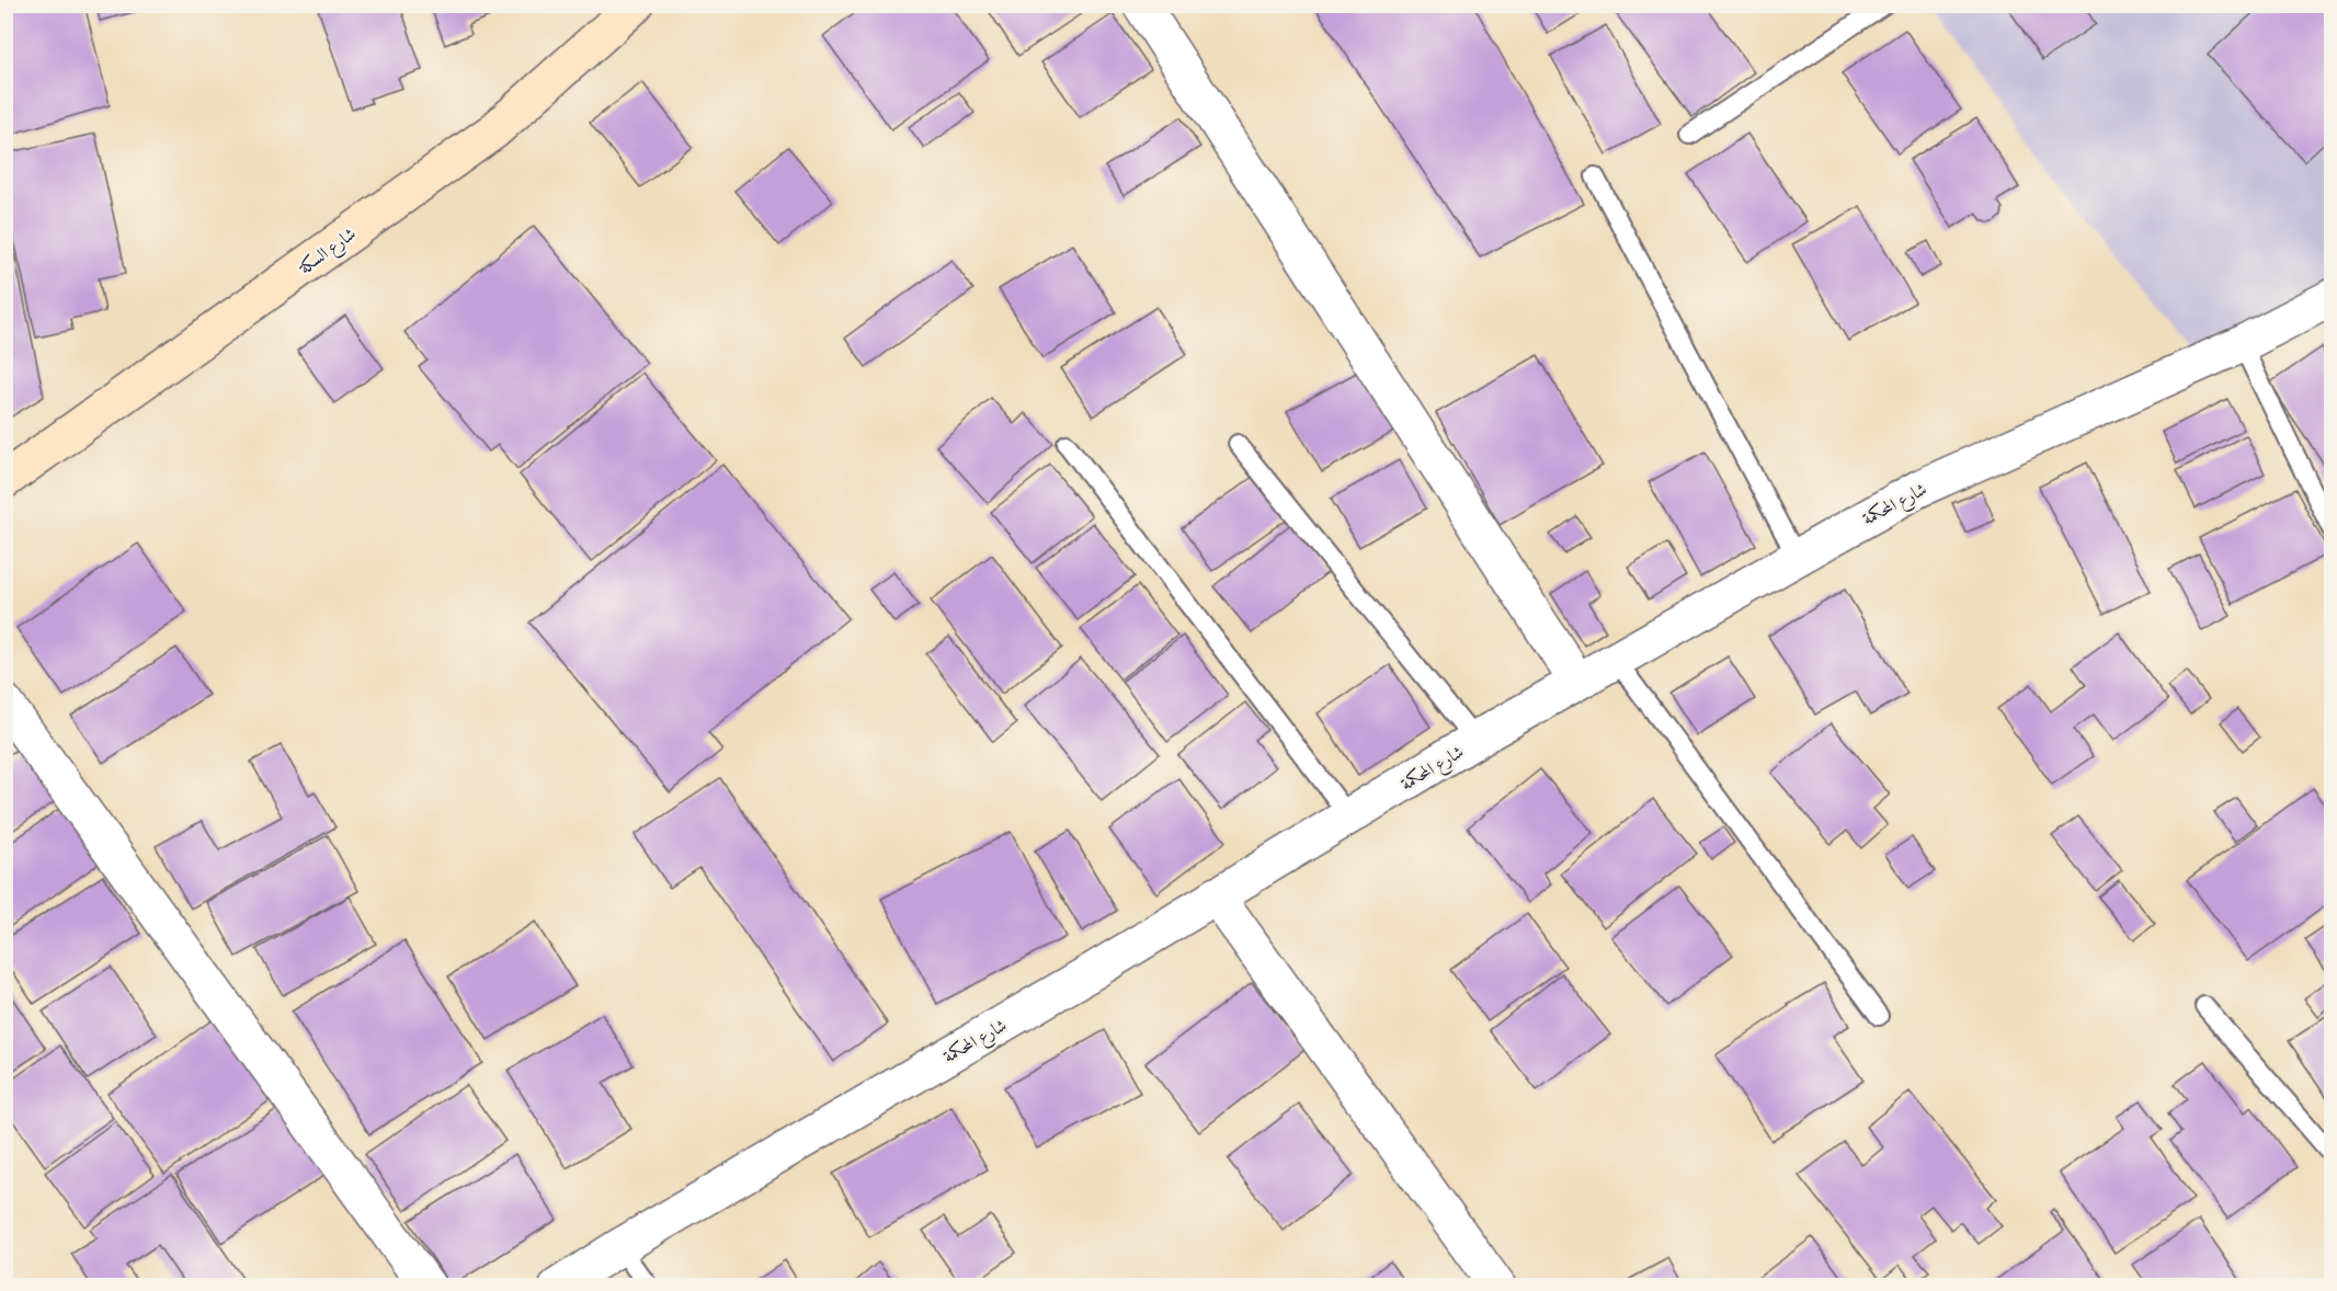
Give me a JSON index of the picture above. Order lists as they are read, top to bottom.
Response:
{
  "streets": {
    "street": ["شارع السكة", "شارع المحكمة"]
  }
}
